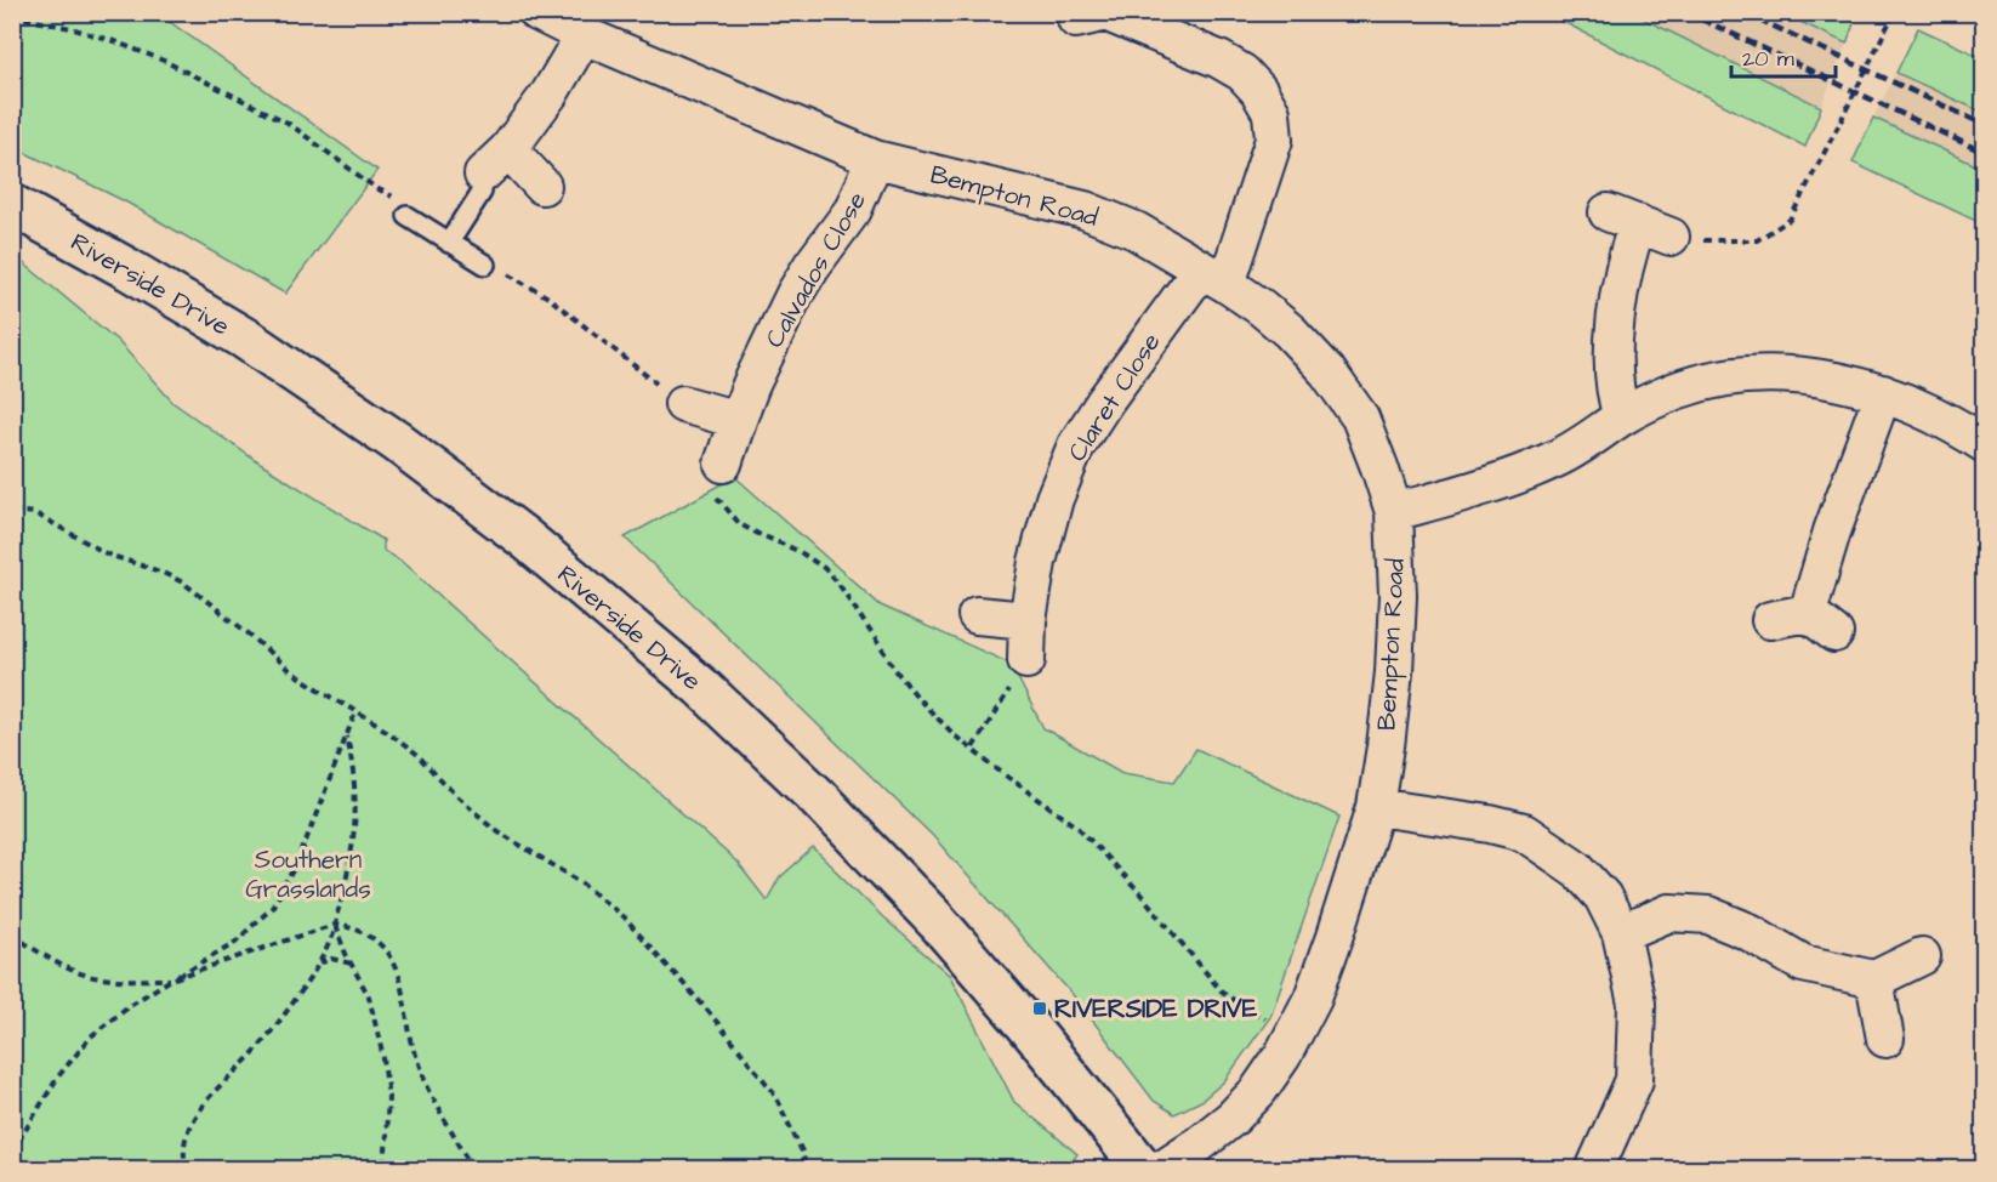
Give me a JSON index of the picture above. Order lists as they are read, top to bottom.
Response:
{
  "streets": {
    "street": [
      "Bempton Road",
      "Calvados Close",
      "Riverside Drive",
      "Claret Close"
    ]
  },
  "crossings": [
    ["Bempton Road", "Calvados Close"],
    ["Bempton Road", "Claret Close"]
  ],
  "parks": ["Southern Grasslands"],
  "places": {
    "transit": ["RIVERSIDE DRIVE"]
  },
  "scale_bar": "20 m"
}
